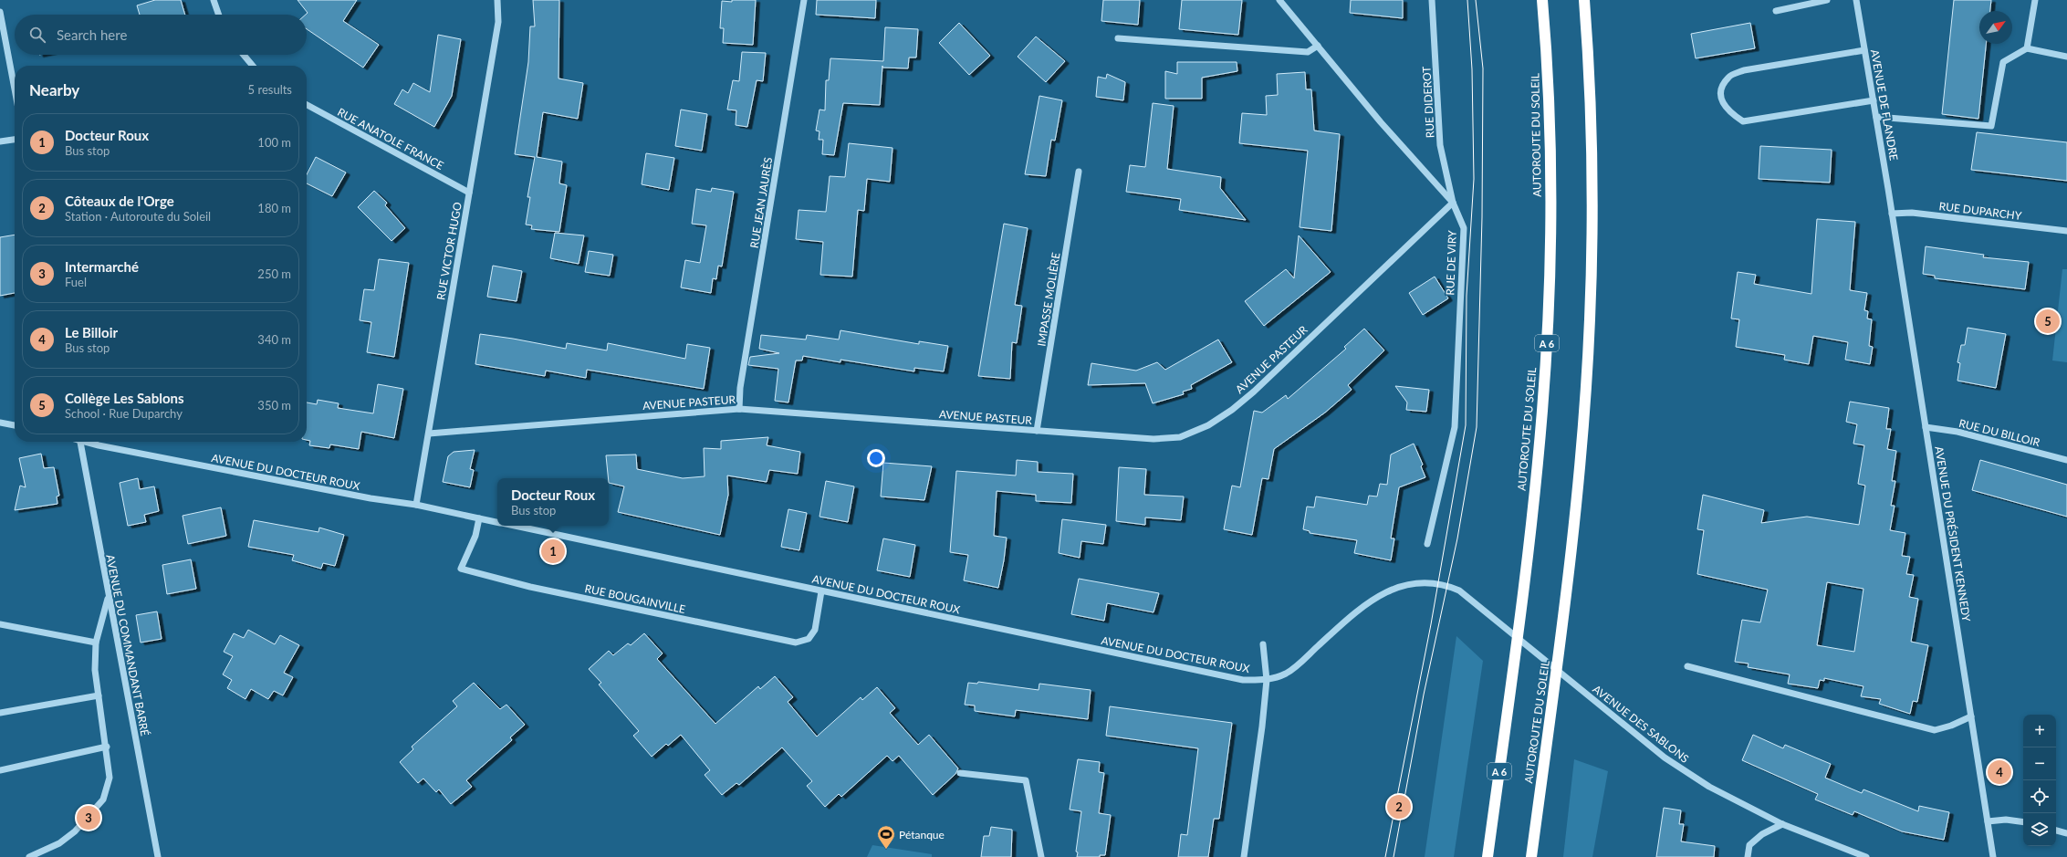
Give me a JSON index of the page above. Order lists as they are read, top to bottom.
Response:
{
  "streets": {
    "highway": ["AUTOROUTE DU SOLEIL", "A 6"],
    "street": [
      "RUE DIDEROT",
      "AVENUE DE FLANDRE",
      "RUE ANATOLE FRANCE",
      "RUE JEAN JAURÈS",
      "RUE DUPARCHY",
      "RUE VICTOR HUGO",
      "RUE DE VIRY",
      "IMPASSE MOLIÈRE",
      "AVENUE PASTEUR",
      "RUE DU BILLOIR",
      "AVENUE DU DOCTEUR ROUX",
      "AVENUE DU PRÉSIDENT KENNEDY",
      "RUE BOUGAINVILLE",
      "AVENUE DU COMMANDANT BARRÉ",
      "AVENUE DES SABLONS"
    ]
  },
  "crossings": [
    ["RUE DIDEROT", "RUE DE VIRY"],
    ["RUE DIDEROT", "AVENUE PASTEUR"],
    ["AVENUE DE FLANDRE", "RUE DUPARCHY"],
    ["AVENUE DE FLANDRE", "AVENUE DU PRÉSIDENT KENNEDY"],
    ["RUE ANATOLE FRANCE", "RUE VICTOR HUGO"],
    ["RUE JEAN JAURÈS", "AVENUE PASTEUR"],
    ["RUE DUPARCHY", "AVENUE DU PRÉSIDENT KENNEDY"],
    ["RUE VICTOR HUGO", "AVENUE PASTEUR"],
    ["RUE VICTOR HUGO", "AVENUE DU DOCTEUR ROUX"],
    ["RUE DE VIRY", "AVENUE PASTEUR"],
    ["IMPASSE MOLIÈRE", "AVENUE PASTEUR"],
    ["RUE DU BILLOIR", "AVENUE DU PRÉSIDENT KENNEDY"],
    ["AVENUE DU DOCTEUR ROUX", "RUE BOUGAINVILLE"],
    ["AVENUE DU DOCTEUR ROUX", "AVENUE DES SABLONS"]
  ],
  "places": {
    "sports": ["Pétanque"]
  },
  "north": "top right",
  "page": {
    "search": "Search here",
    "heading": ["Nearby", "5 results"],
    "list": [
      {
        "mark": "1",
        "name": "Docteur Roux",
        "note": "Bus stop",
        "value": "100 m"
      },
      {
        "mark": "2",
        "name": "Côteaux de l'Orge",
        "note": "Station · Autoroute du Soleil",
        "value": "180 m"
      },
      {
        "mark": "3",
        "name": "Intermarché",
        "note": "Fuel",
        "value": "250 m"
      },
      {
        "mark": "4",
        "name": "Le Billoir",
        "note": "Bus stop",
        "value": "340 m"
      },
      {
        "mark": "5",
        "name": "Collège Les Sablons",
        "note": "School · Rue Duparchy",
        "value": "350 m"
      }
    ],
    "pins": [
      "5",
      "1",
      "4",
      "2",
      "3"
    ],
    "popup": ["Docteur Roux", "Bus stop"],
    "map_buttons": ["+", "−"]
  }
}
